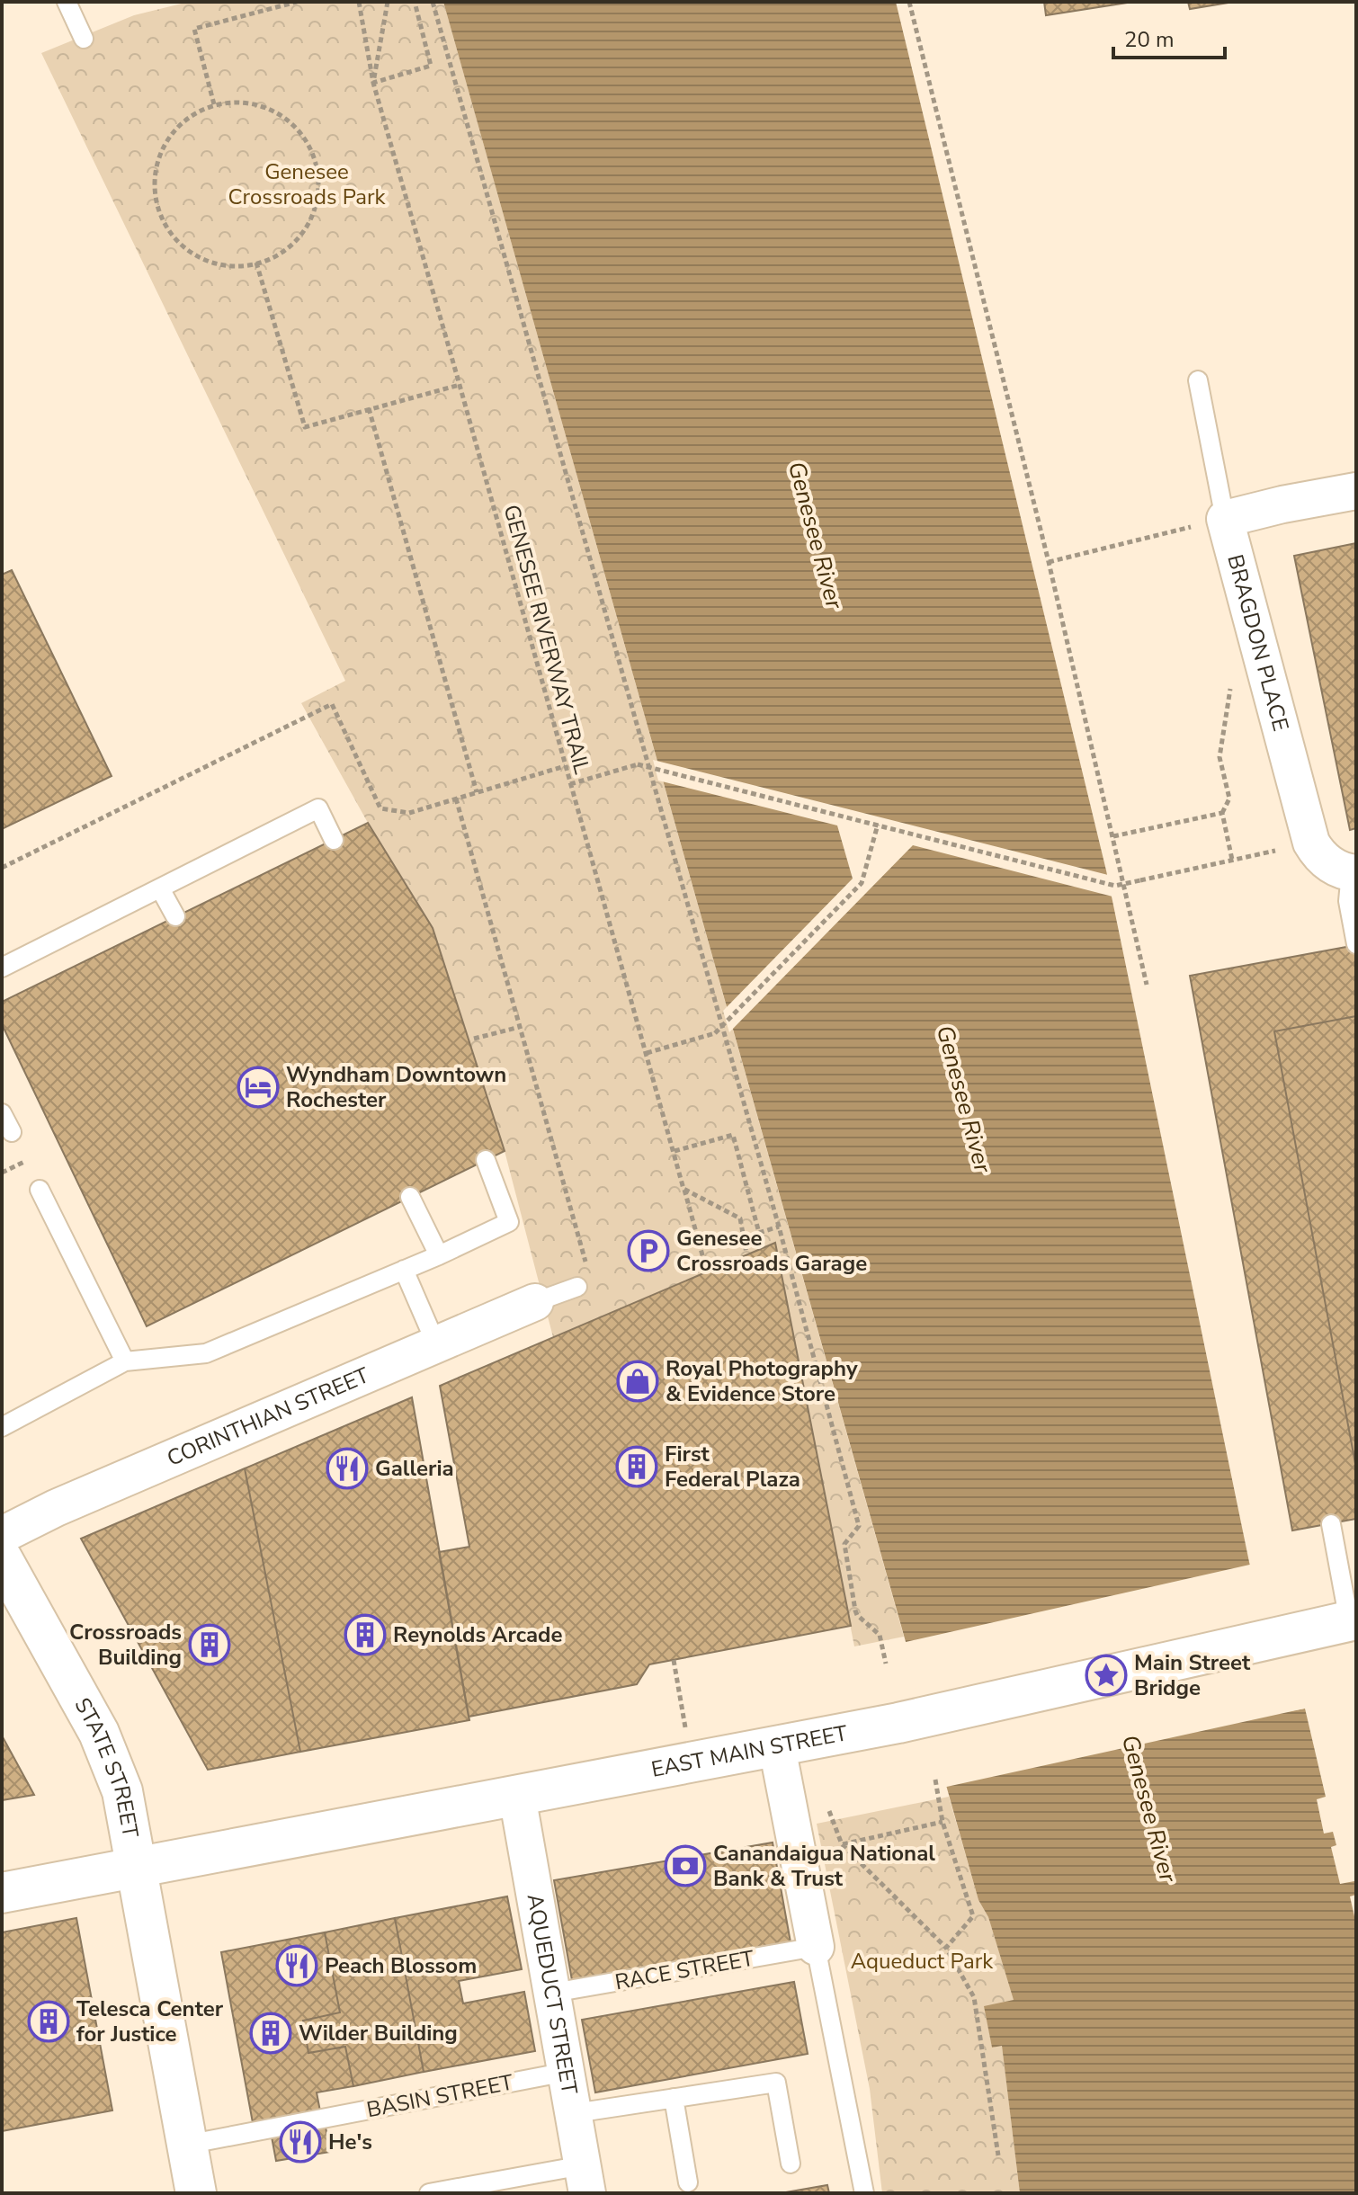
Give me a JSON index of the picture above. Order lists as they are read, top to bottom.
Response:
{
  "streets": {
    "main road": ["EAST MAIN STREET", "STATE STREET"],
    "street": ["BRAGDON PLACE", "CORINTHIAN STREET", "AQUEDUCT STREET"],
    "lane": ["RACE STREET", "BASIN STREET"],
    "path": ["GENESEE RIVERWAY TRAIL"]
  },
  "crossings": [
    ["EAST MAIN STREET", "STATE STREET"],
    ["EAST MAIN STREET", "AQUEDUCT STREET"],
    ["STATE STREET", "BASIN STREET"],
    ["RACE STREET", "AQUEDUCT STREET"],
    ["AQUEDUCT STREET", "BASIN STREET"]
  ],
  "water": ["Genesee River"],
  "parks": ["Genesee Crossroads Park", "Aqueduct Park"],
  "places": {
    "hotel": ["Wyndham Downtown Rochester"],
    "parking": ["Genesee Crossroads Garage"],
    "shop": ["Royal Photography & Evidence Store"],
    "building": [
      "First Federal Plaza",
      "Reynolds Arcade",
      "Crossroads Building",
      "Telesca Center for Justice",
      "Wilder Building"
    ],
    "restaurant": ["Galleria", "Peach Blossom", "He's"],
    "place": ["Main Street Bridge"],
    "bank": ["Canandaigua National Bank & Trust"]
  },
  "scale_bar": "20 m"
}
